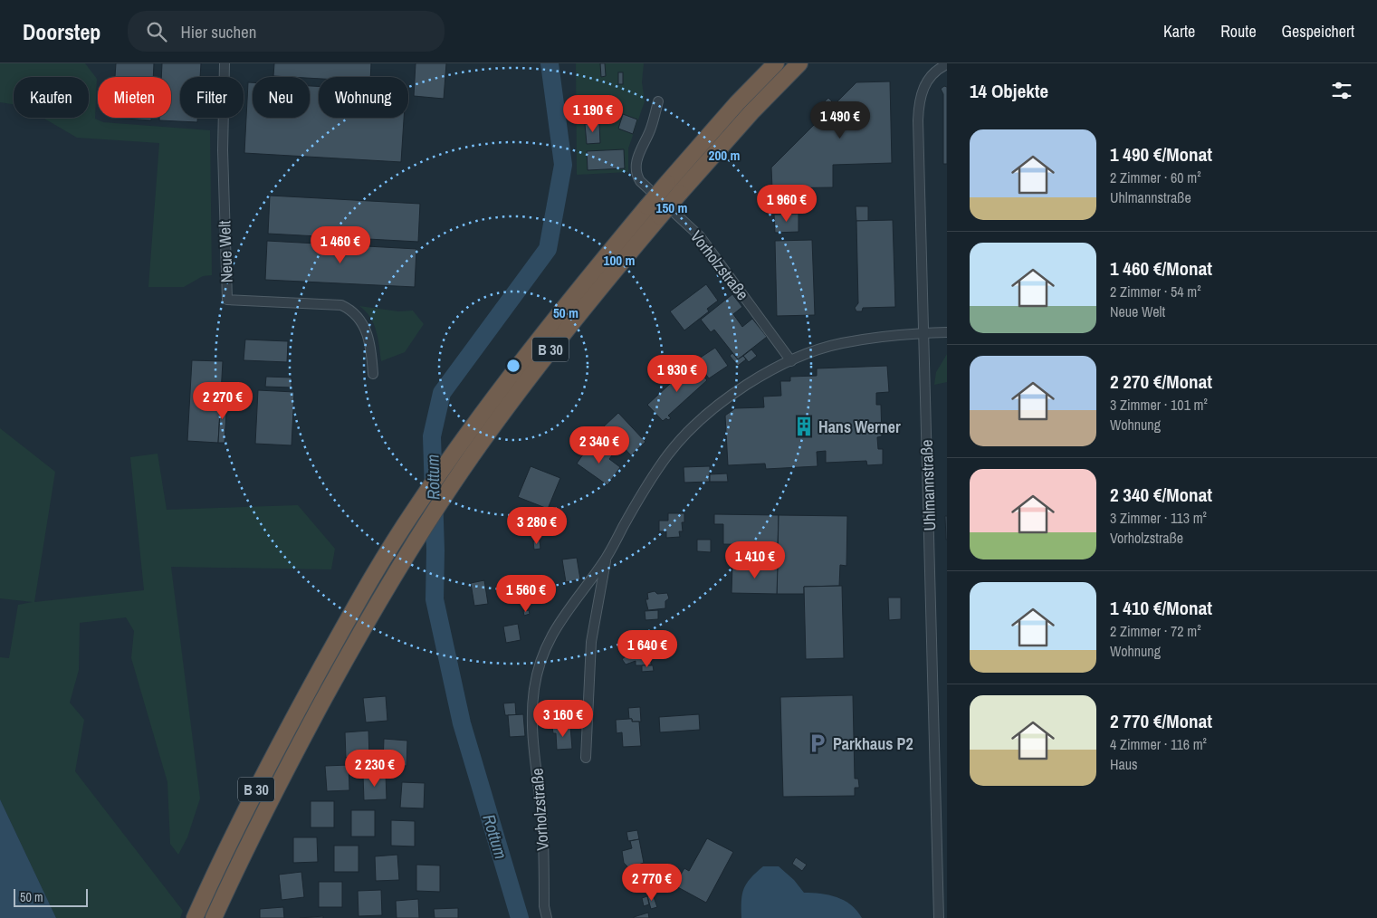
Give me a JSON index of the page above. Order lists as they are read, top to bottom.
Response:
{
  "streets": {
    "highway": ["B 30"],
    "street": ["Neue Welt", "Vorholzstraße", "Uhlmannstraße"]
  },
  "crossings": [
    ["Vorholzstraße", "Uhlmannstraße"]
  ],
  "water": ["Rottum"],
  "places": {
    "building": ["Hans Werner"],
    "parking": ["Parkhaus P2"]
  },
  "scale_bar": "50 m",
  "page": {
    "header": "Doorstep",
    "search": "Hier suchen",
    "nav": ["Karte", "Route", "Gespeichert"],
    "heading": "14 Objekte",
    "chip": [
      "Kaufen",
      "Mieten",
      "Filter",
      "Neu",
      "Wohnung"
    ],
    "price": [
      "1 190 €",
      "1 490 €",
      "1 960 €",
      "1 460 €",
      "1 930 €",
      "2 270 €",
      "2 340 €",
      "3 280 €",
      "1 410 €",
      "1 560 €",
      "1 640 €",
      "3 160 €",
      "2 230 €",
      "2 770 €"
    ],
    "list": [
      {
        "name": "1 490 €/Monat",
        "note": "2 Zimmer · 60 m² · Uhlmannstraße"
      },
      {
        "name": "1 460 €/Monat",
        "note": "2 Zimmer · 54 m² · Neue Welt"
      },
      {
        "name": "2 270 €/Monat",
        "note": "3 Zimmer · 101 m² · Wohnung"
      },
      {
        "name": "2 340 €/Monat",
        "note": "3 Zimmer · 113 m² · Vorholzstraße"
      },
      {
        "name": "1 410 €/Monat",
        "note": "2 Zimmer · 72 m² · Wohnung"
      },
      {
        "name": "2 770 €/Monat",
        "note": "4 Zimmer · 116 m² · Haus"
      }
    ],
    "scale": "50 m"
  },
  "rings": [
    "200 m",
    "150 m",
    "100 m",
    "50 m"
  ]
}
